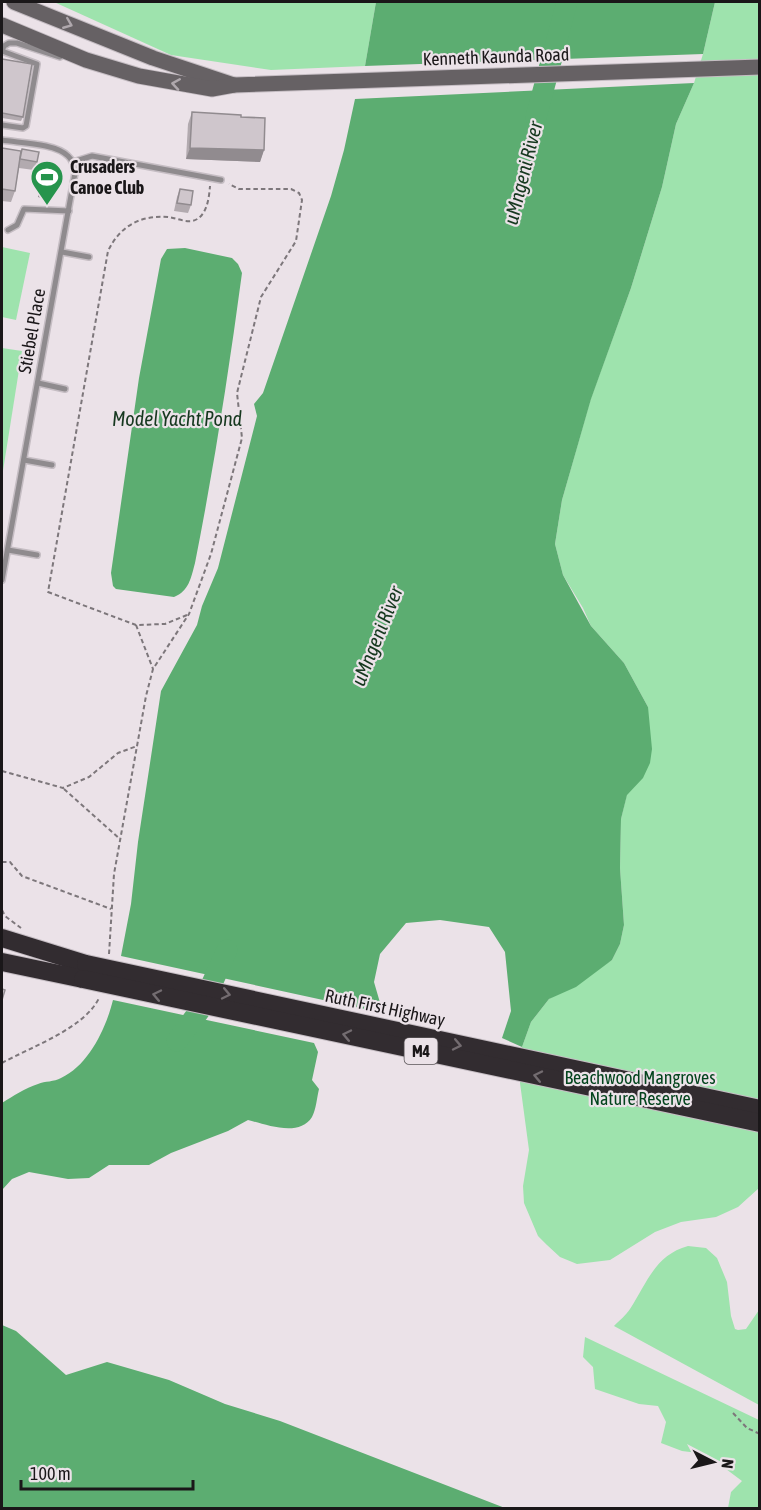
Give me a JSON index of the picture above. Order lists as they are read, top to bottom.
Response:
{
  "streets": {
    "highway": ["Ruth First Highway", "M4"],
    "main road": ["Kenneth Kaunda Road"],
    "lane": ["Stiebel Place"]
  },
  "water": ["uMngeni River", "Model Yacht Pond"],
  "parks": ["Beachwood Mangroves Nature Reserve"],
  "places": {
    "sports": ["Crusaders Canoe Club"]
  },
  "scale_bar": "100 m",
  "north": "right"
}
